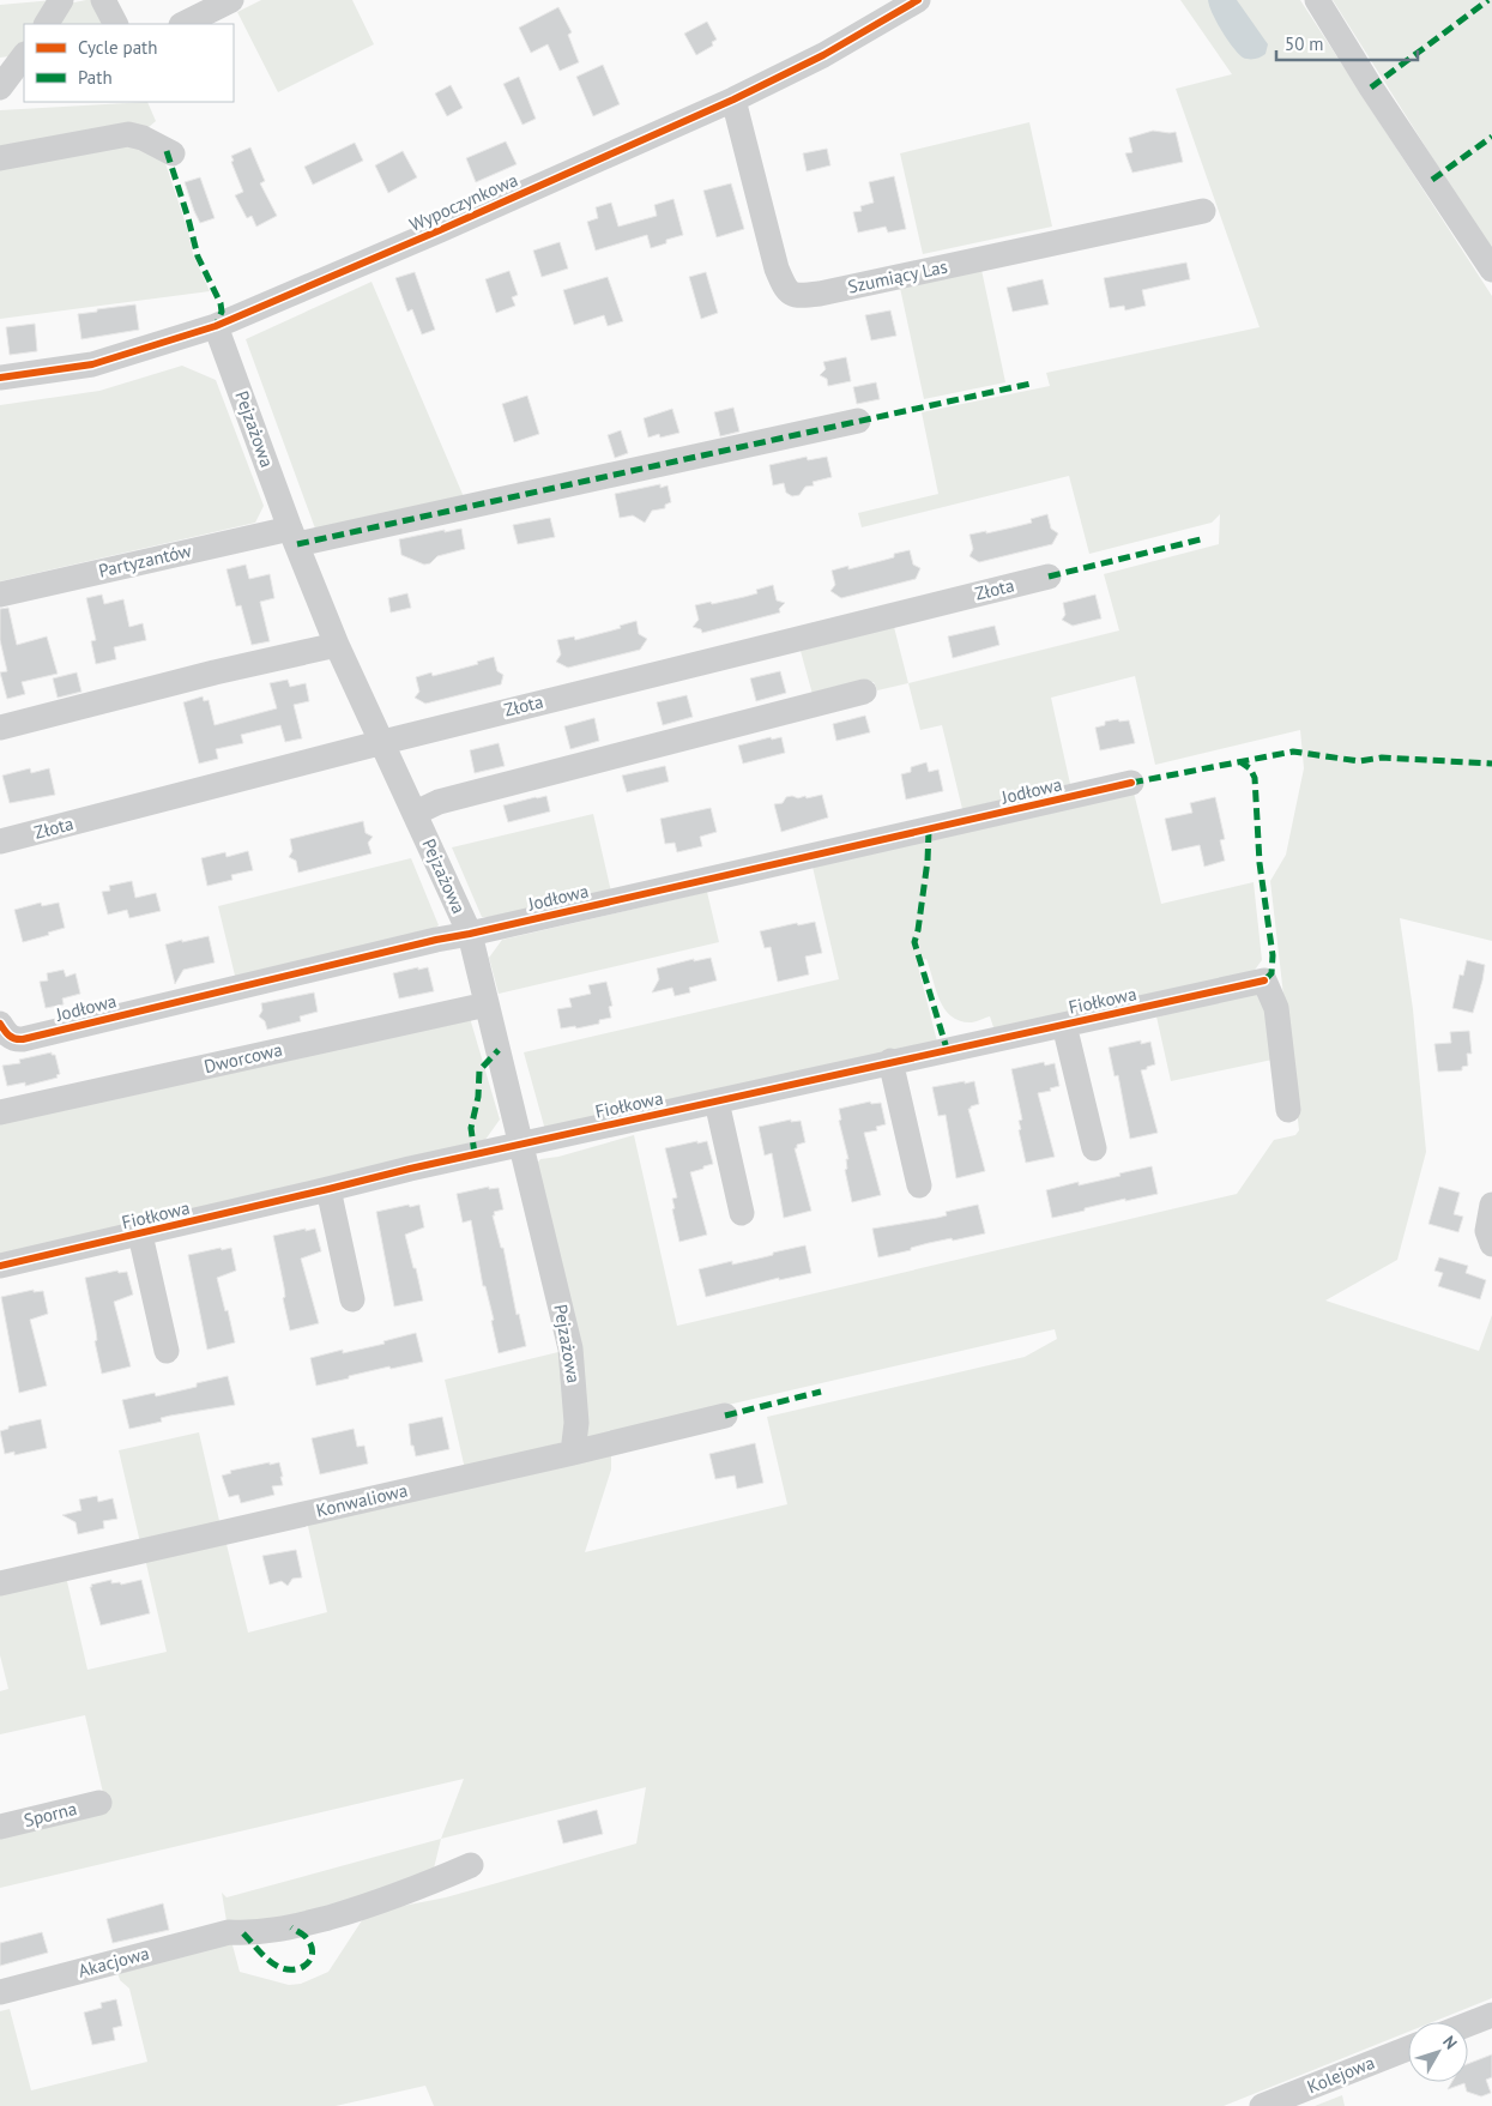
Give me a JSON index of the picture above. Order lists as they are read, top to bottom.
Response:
{
  "streets": {
    "street": [
      "Wypoczynkowa",
      "Szumiący Las",
      "Pejzażowa",
      "Partyzantów",
      "Złota",
      "Jodłowa",
      "Fiołkowa",
      "Dworcowa",
      "Konwaliowa",
      "Sporna",
      "Akacjowa",
      "Kolejowa"
    ]
  },
  "crossings": [
    ["Wypoczynkowa", "Szumiący Las"],
    ["Wypoczynkowa", "Pejzażowa"],
    ["Pejzażowa", "Partyzantów"],
    ["Pejzażowa", "Złota"],
    ["Pejzażowa", "Jodłowa"],
    ["Pejzażowa", "Fiołkowa"],
    ["Pejzażowa", "Dworcowa"],
    ["Pejzażowa", "Konwaliowa"]
  ],
  "legend": ["Cycle path", "Path"],
  "scale_bar": "50 m",
  "north": "top right"
}
